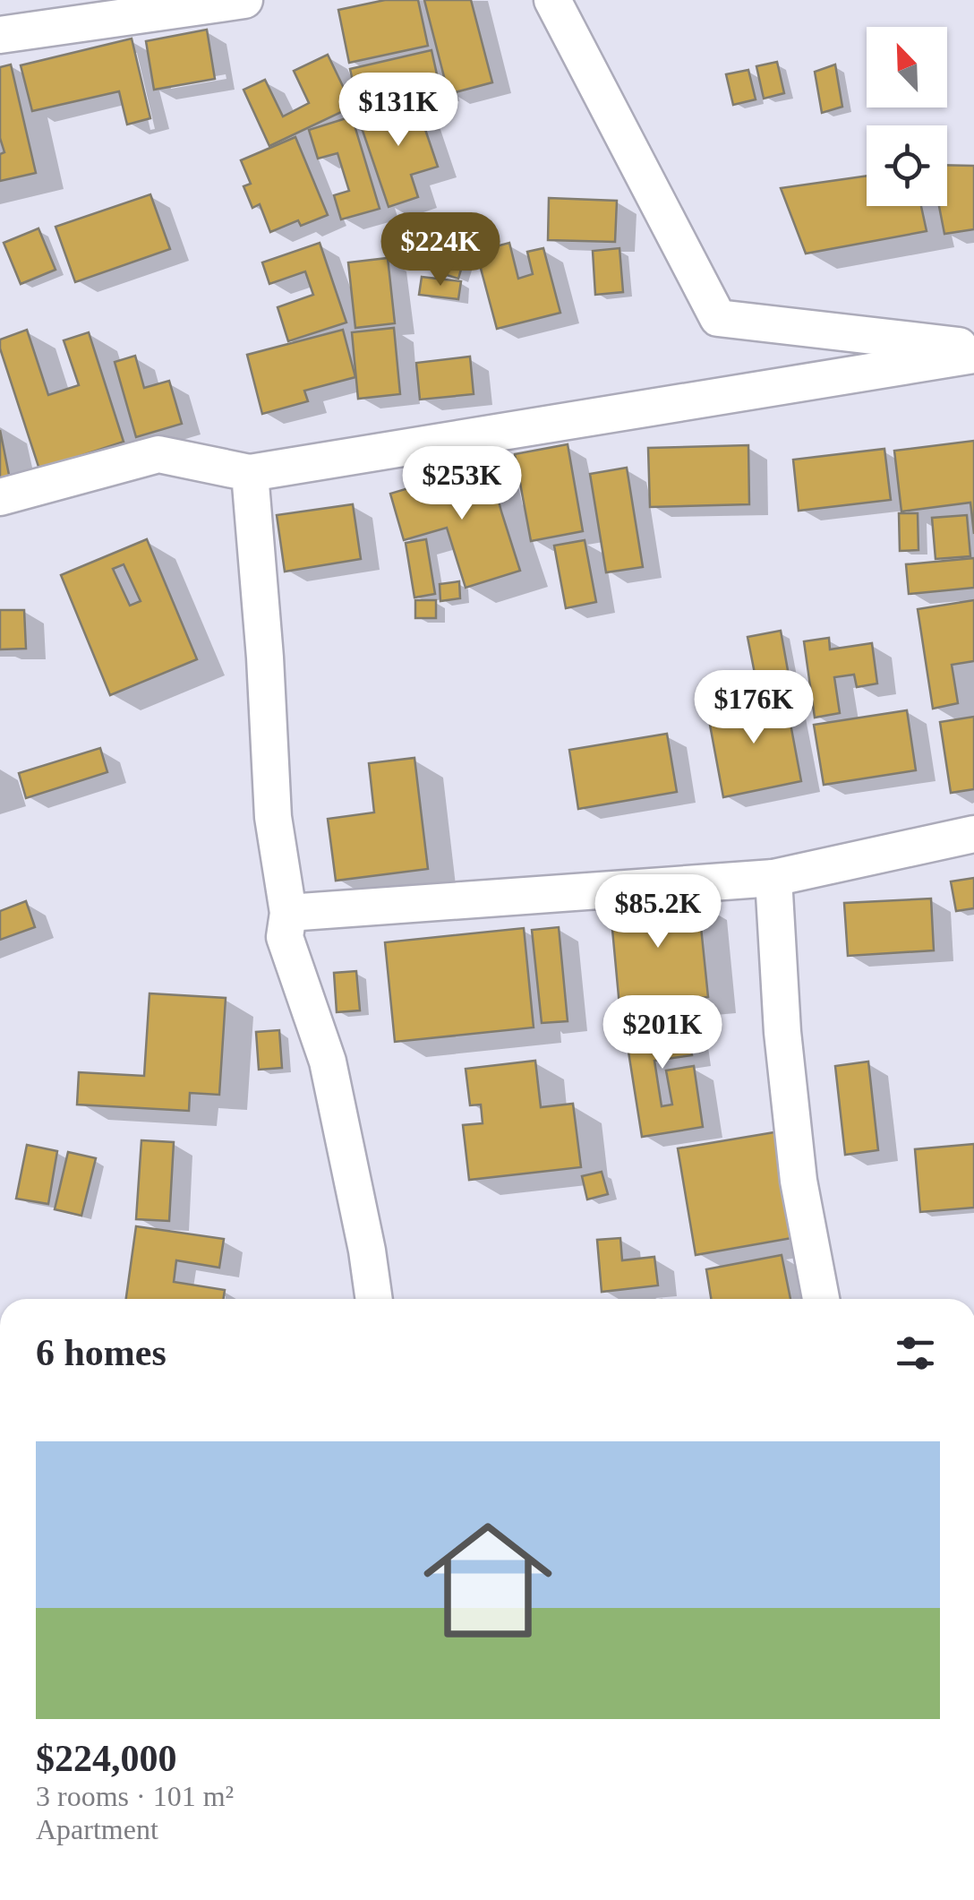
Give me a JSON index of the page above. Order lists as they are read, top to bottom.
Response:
{
  "north": "top left",
  "page": {
    "price": [
      "$131K",
      "$224K",
      "$253K",
      "$176K",
      "$85.2K",
      "$201K"
    ],
    "heading": "6 homes",
    "list": [
      {
        "name": "$224,000",
        "note": "3 rooms · 101 m² · Apartment"
      }
    ]
  }
}
